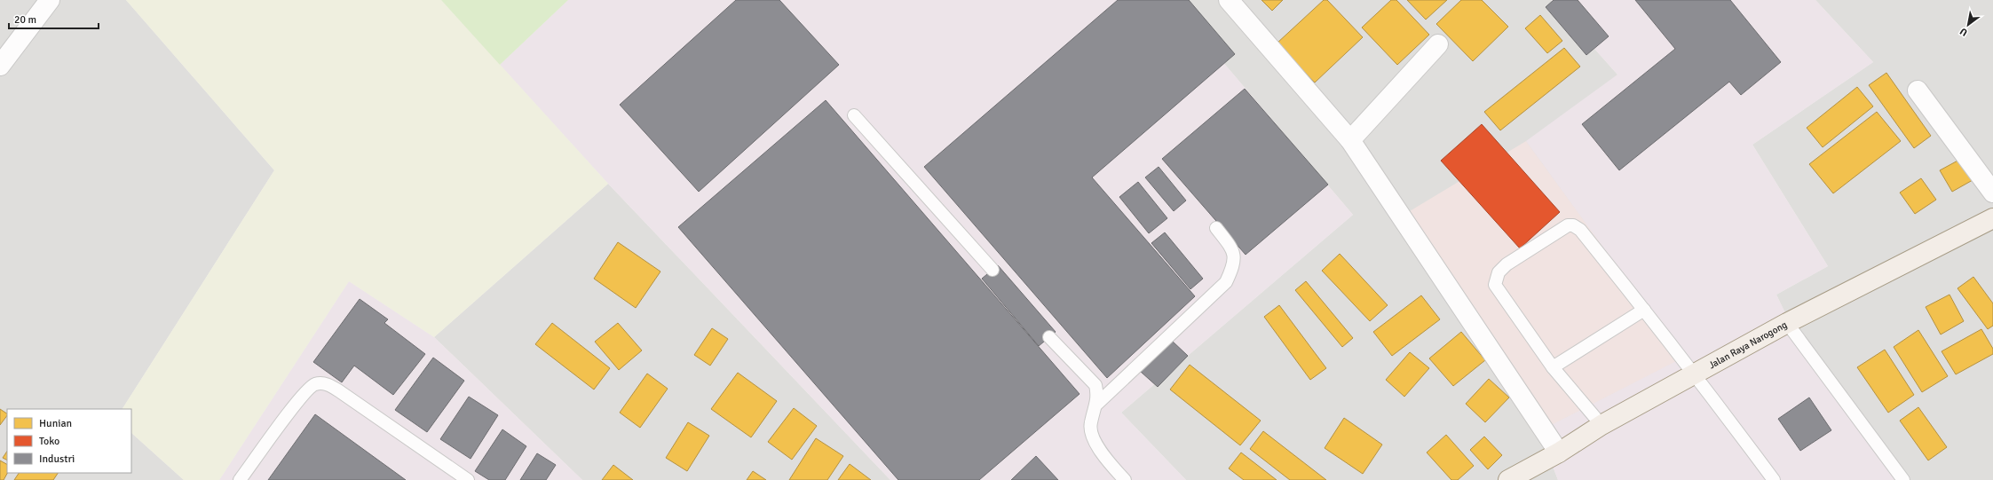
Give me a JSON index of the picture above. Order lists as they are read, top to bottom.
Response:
{
  "streets": {
    "main road": ["Jalan Raya Narogong"]
  },
  "legend": ["Hunian", "Toko", "Industri"],
  "scale_bar": "20 m",
  "north": "bottom left"
}
